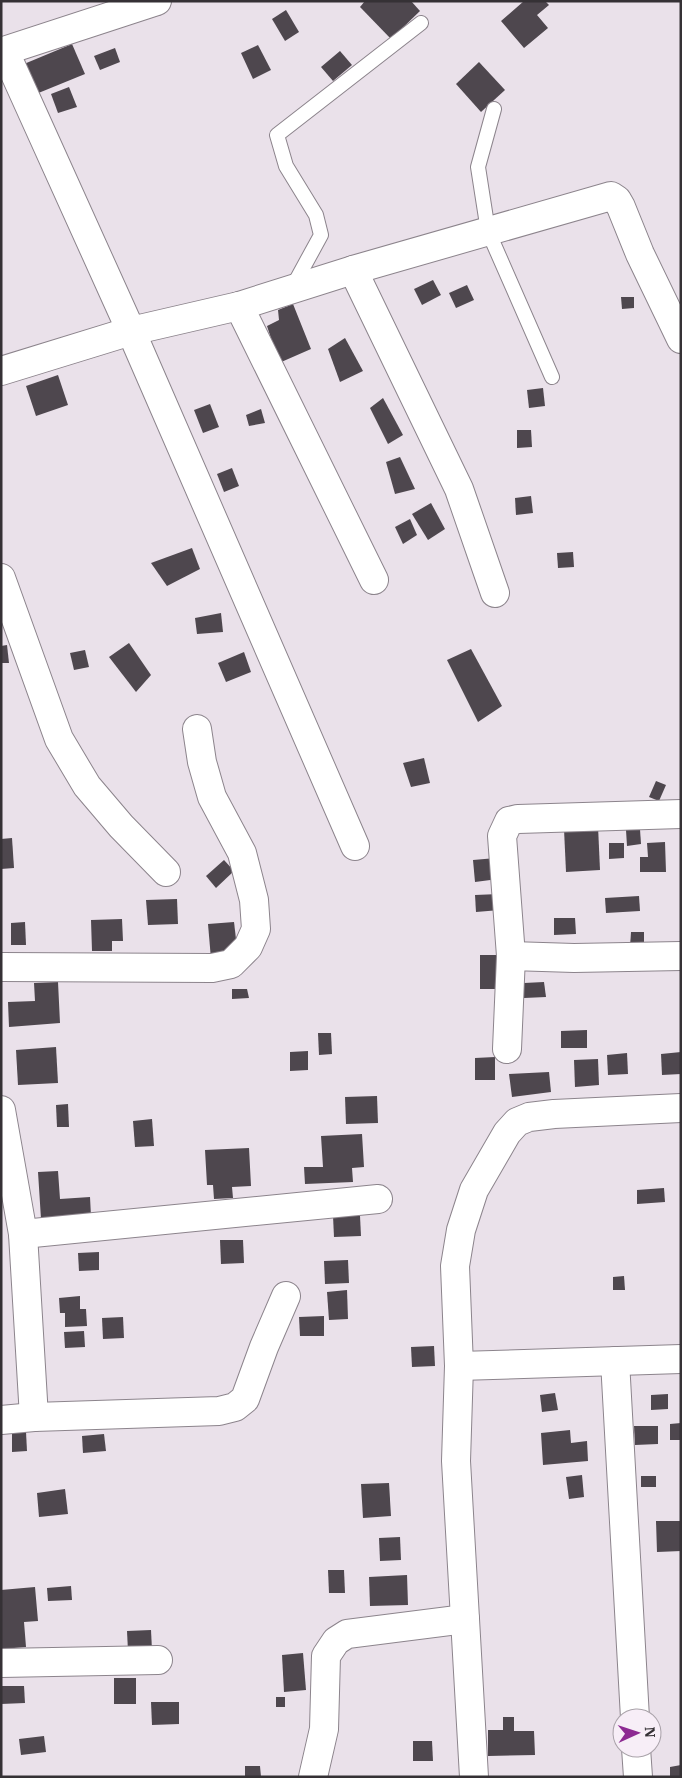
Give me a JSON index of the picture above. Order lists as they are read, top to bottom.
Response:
{
  "north": "right"
}
